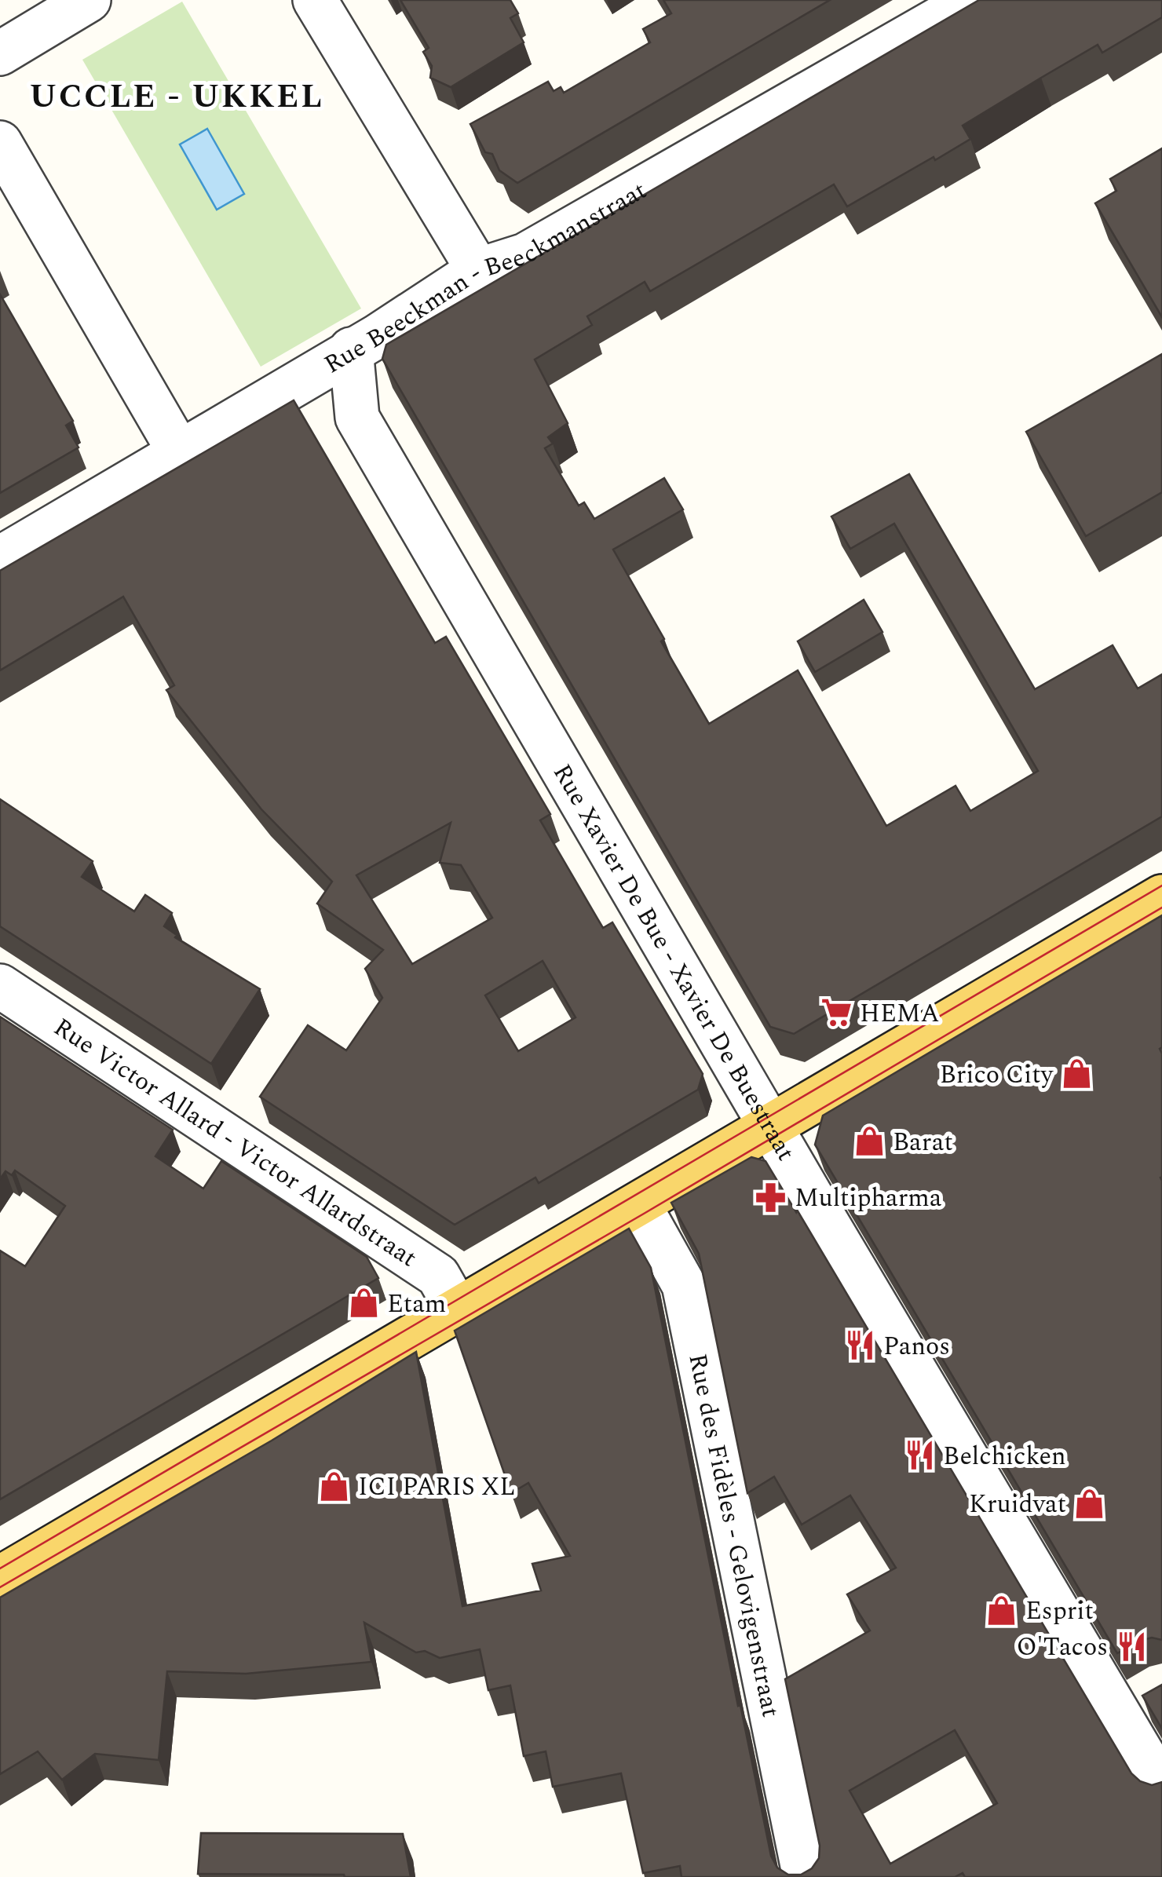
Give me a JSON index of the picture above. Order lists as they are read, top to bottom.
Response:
{
  "streets": {
    "street": [
      "Rue Beeckman - Beeckmanstraat",
      "Rue Xavier De Bue - Xavier De Buestraat",
      "Rue Victor Allard - Victor Allardstraat",
      "Rue des Fidèles - Gelovigenstraat"
    ]
  },
  "crossings": [
    ["Rue Beeckman - Beeckmanstraat", "Rue Xavier De Bue - Xavier De Buestraat"]
  ],
  "districts": ["UCCLE - UKKEL"],
  "places": {
    "supermarket": ["HEMA"],
    "shop": [
      "Brico City",
      "Barat",
      "Etam",
      "ICI PARIS XL",
      "Kruidvat",
      "Esprit"
    ],
    "pharmacy": ["Multipharma"],
    "restaurant": ["Panos", "Belchicken", "O'Tacos"]
  }
}
